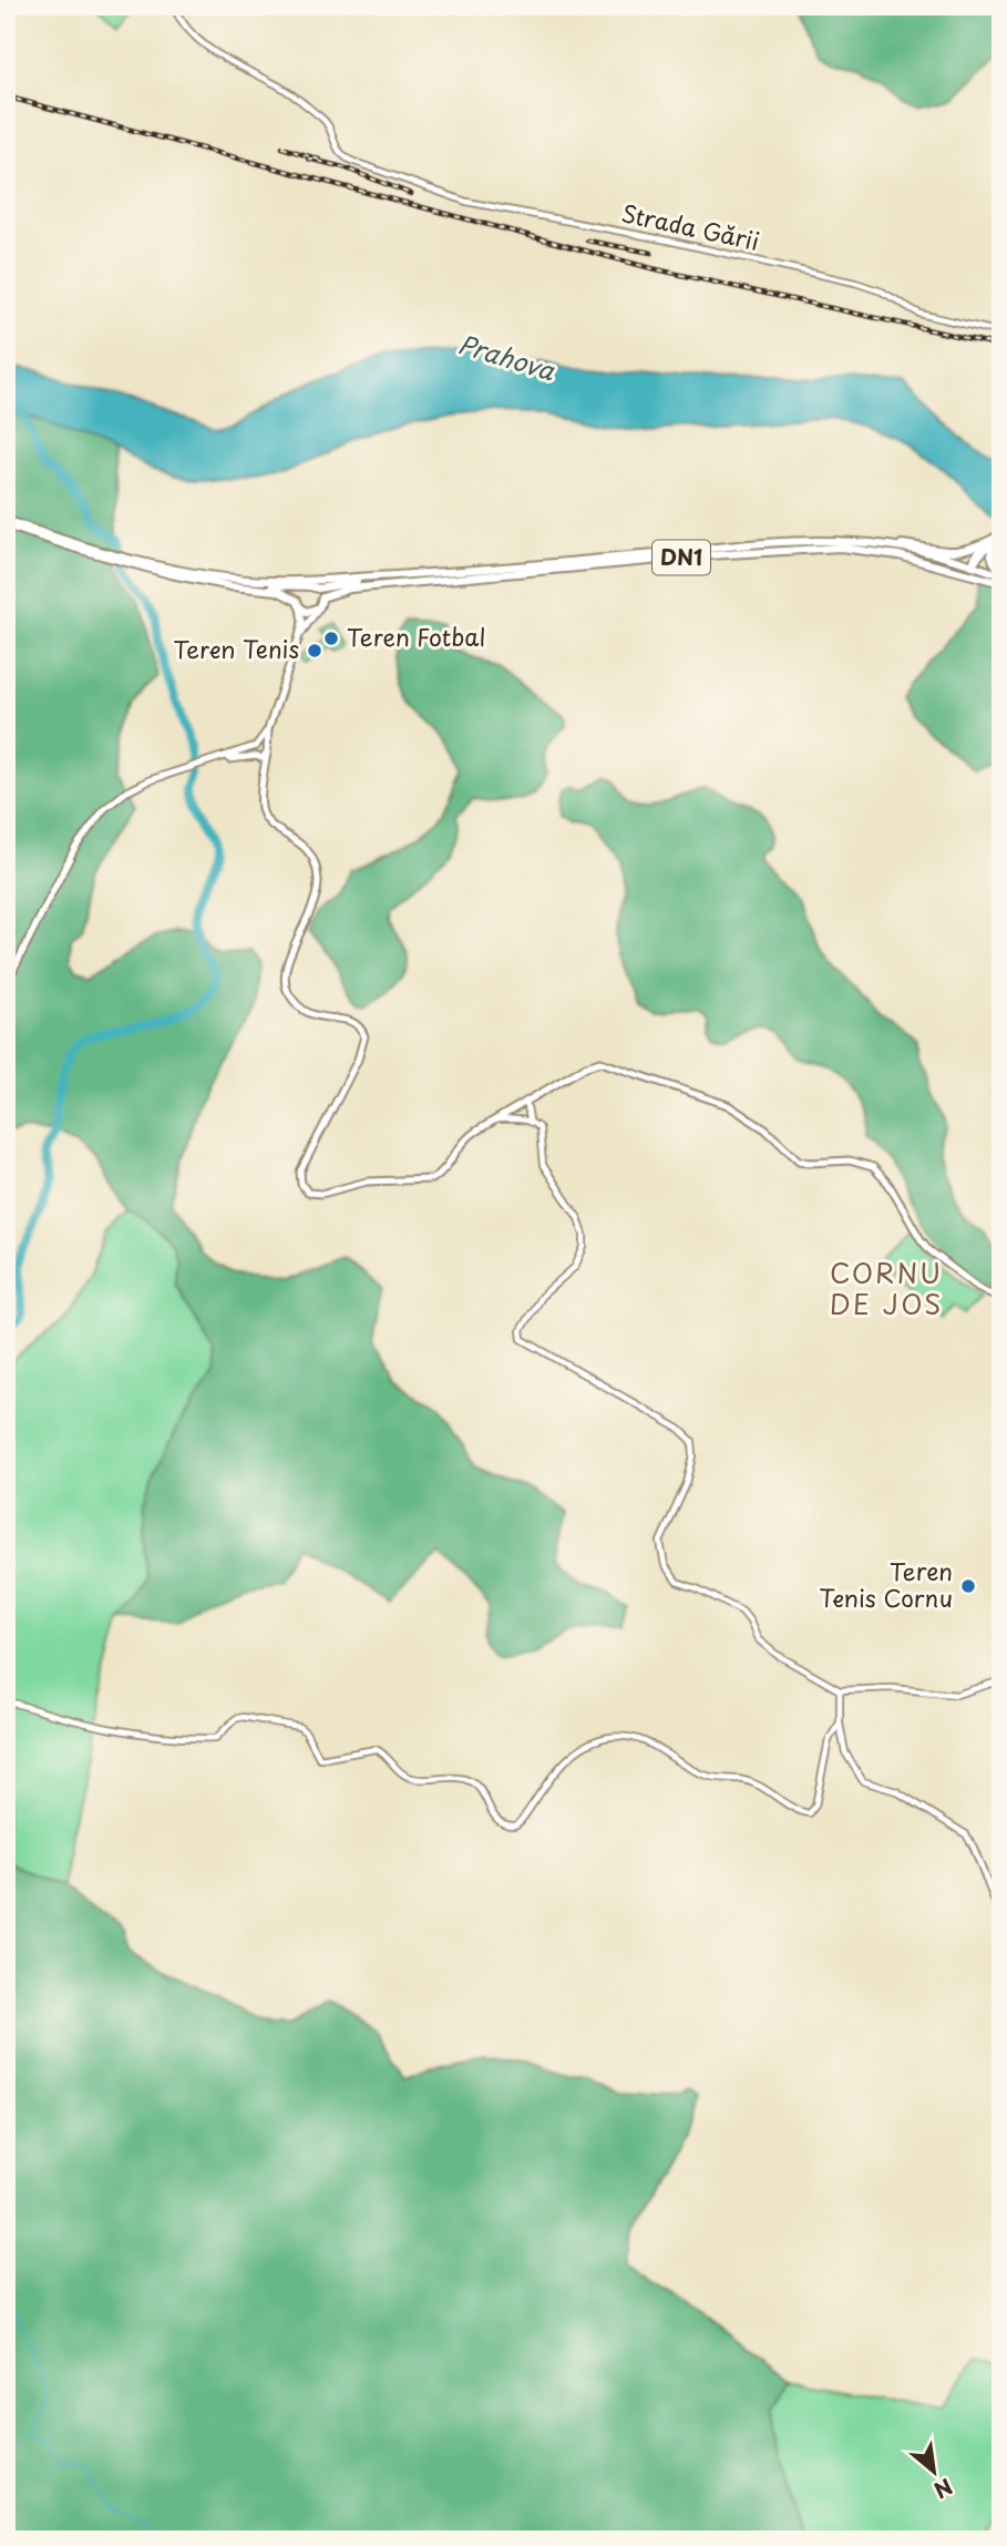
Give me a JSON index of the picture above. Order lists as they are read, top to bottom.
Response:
{
  "streets": {
    "highway": ["DN1"],
    "street": ["Strada Gării"]
  },
  "districts": ["CORNU DE JOS"],
  "water": ["Prahova"],
  "places": ["Teren Fotbal", "Teren Tenis", "Teren Tenis Cornu"],
  "north": "bottom right"
}
